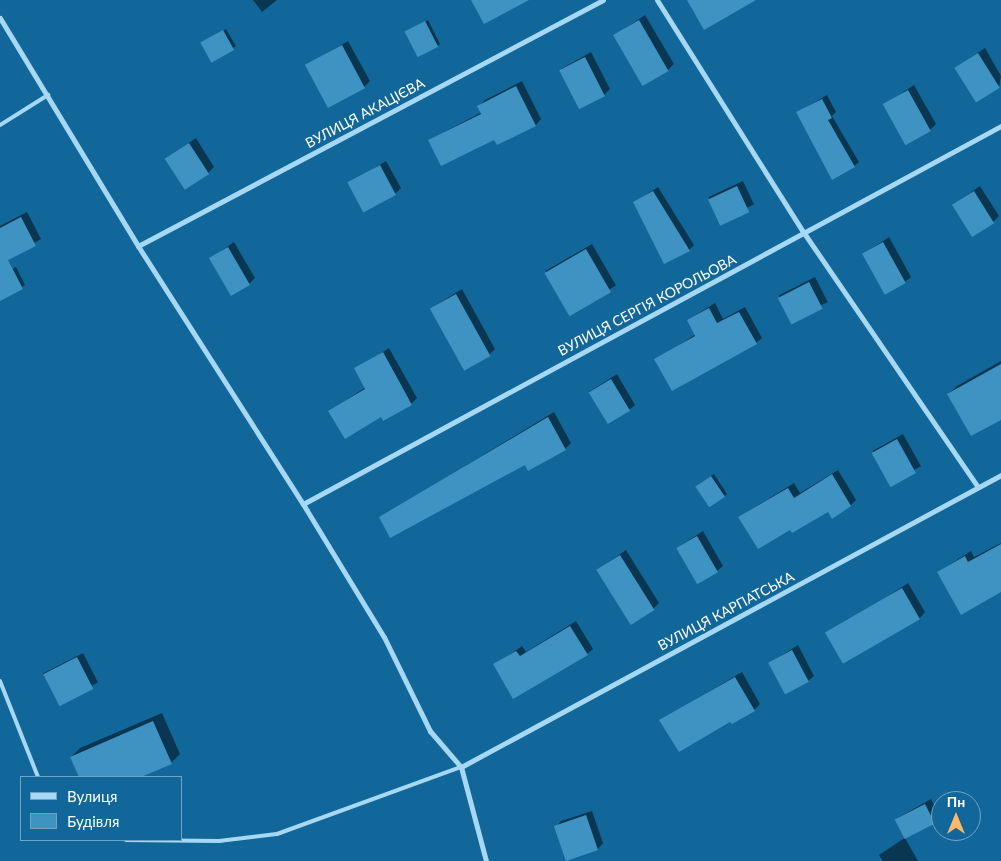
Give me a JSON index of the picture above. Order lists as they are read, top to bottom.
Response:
{
  "streets": {
    "street": ["ВУЛИЦЯ АКАЦІЄВА", "ВУЛИЦЯ СЕРГІЯ КОРОЛЬОВА", "ВУЛИЦЯ КАРПАТСЬКА"]
  },
  "legend": ["Вулиця", "Будівля"],
  "north": "top"
}
